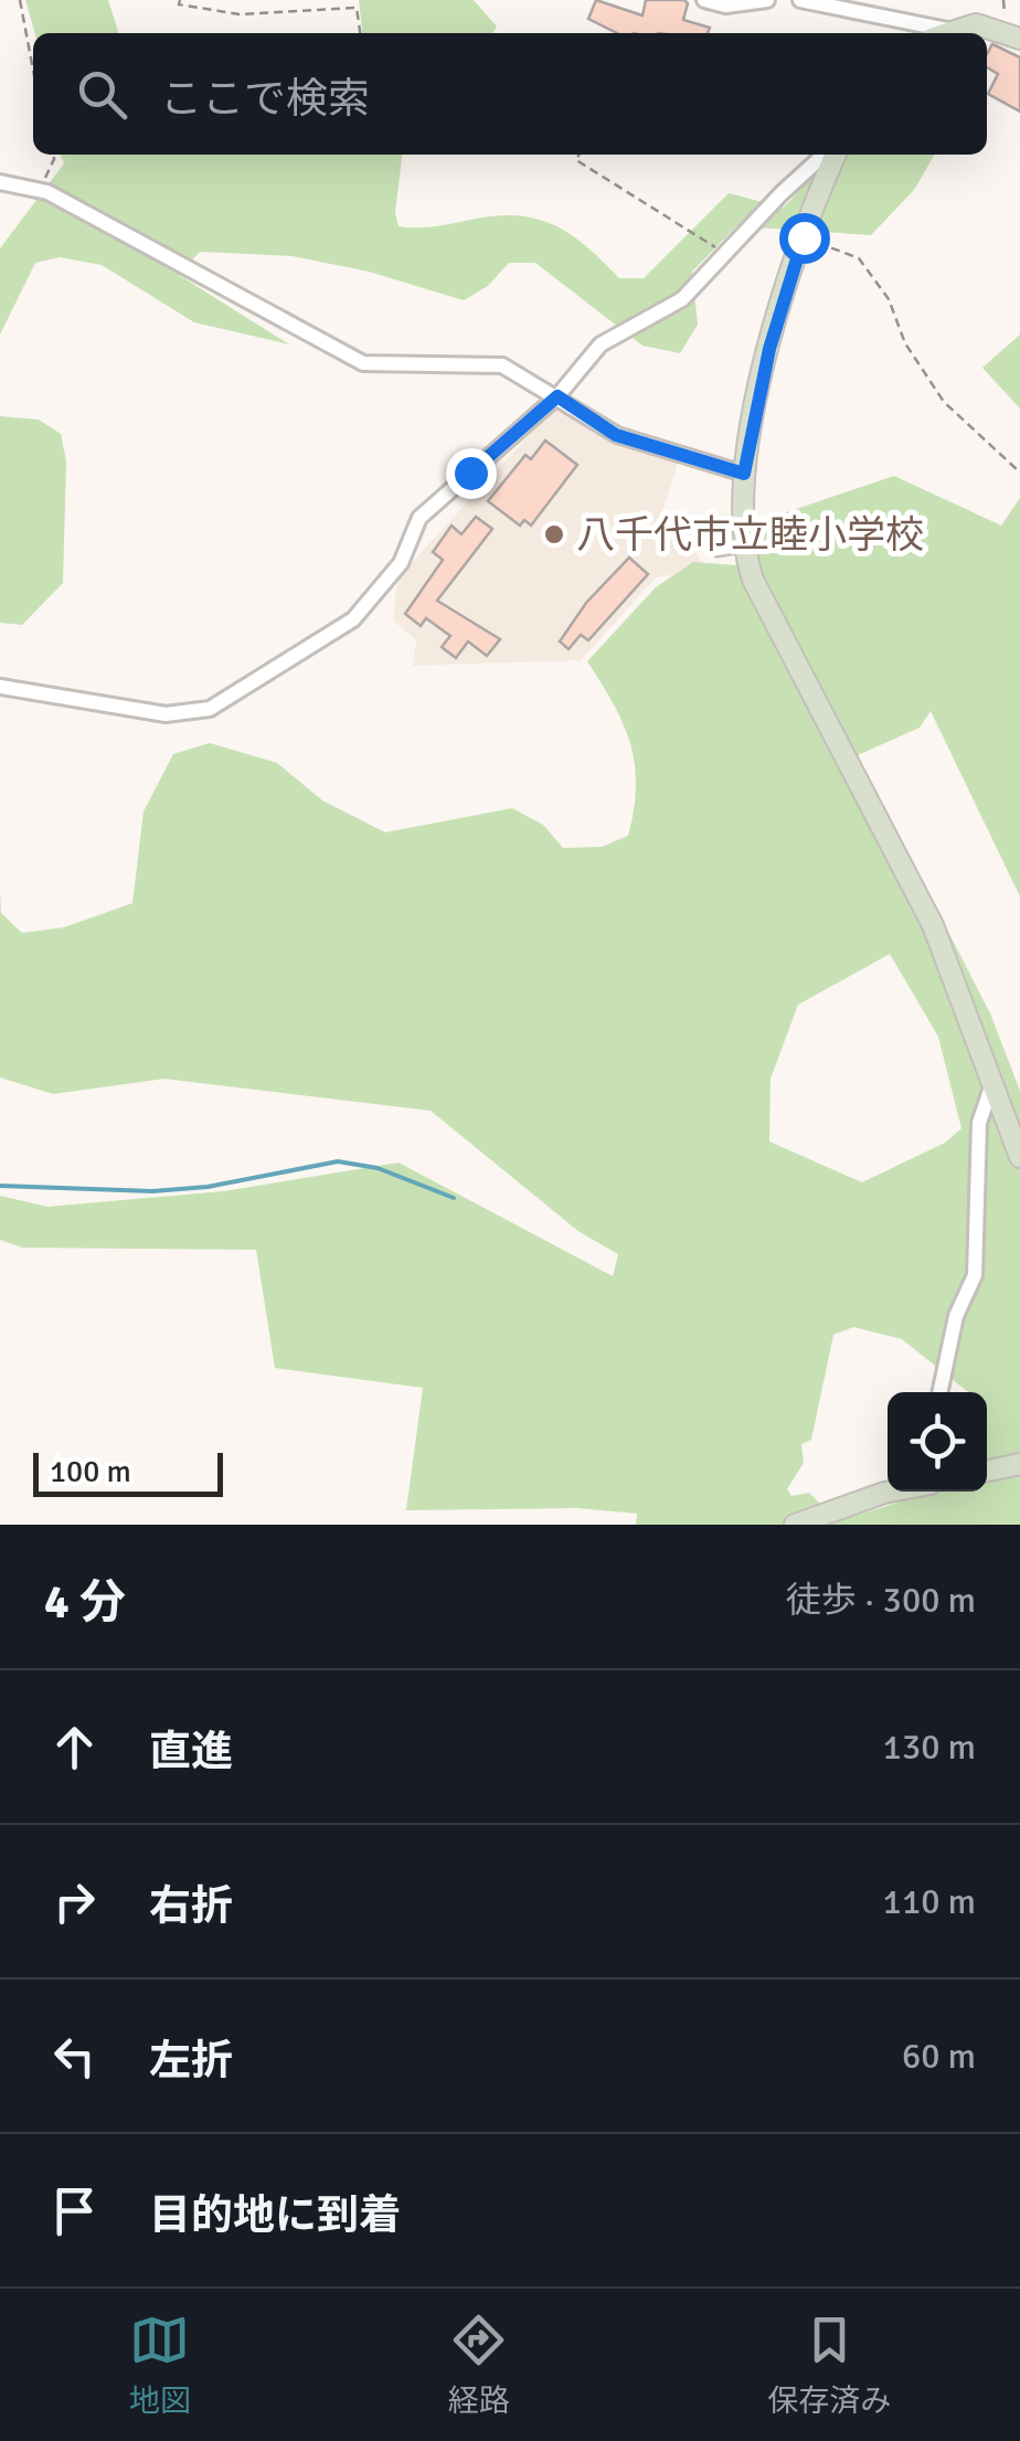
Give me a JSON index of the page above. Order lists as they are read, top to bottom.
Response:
{
  "places": ["八千代市立睦小学校"],
  "scale_bar": "100 m",
  "page": {
    "search": "ここで検索",
    "scale": "100 m",
    "heading": ["4 分", "徒歩 · 300 m"],
    "list": [
      ["直進", "130 m"],
      ["右折", "110 m"],
      ["左折", "60 m"],
      "目的地に到着"
    ],
    "nav": ["地図", "経路", "保存済み"]
  }
}
